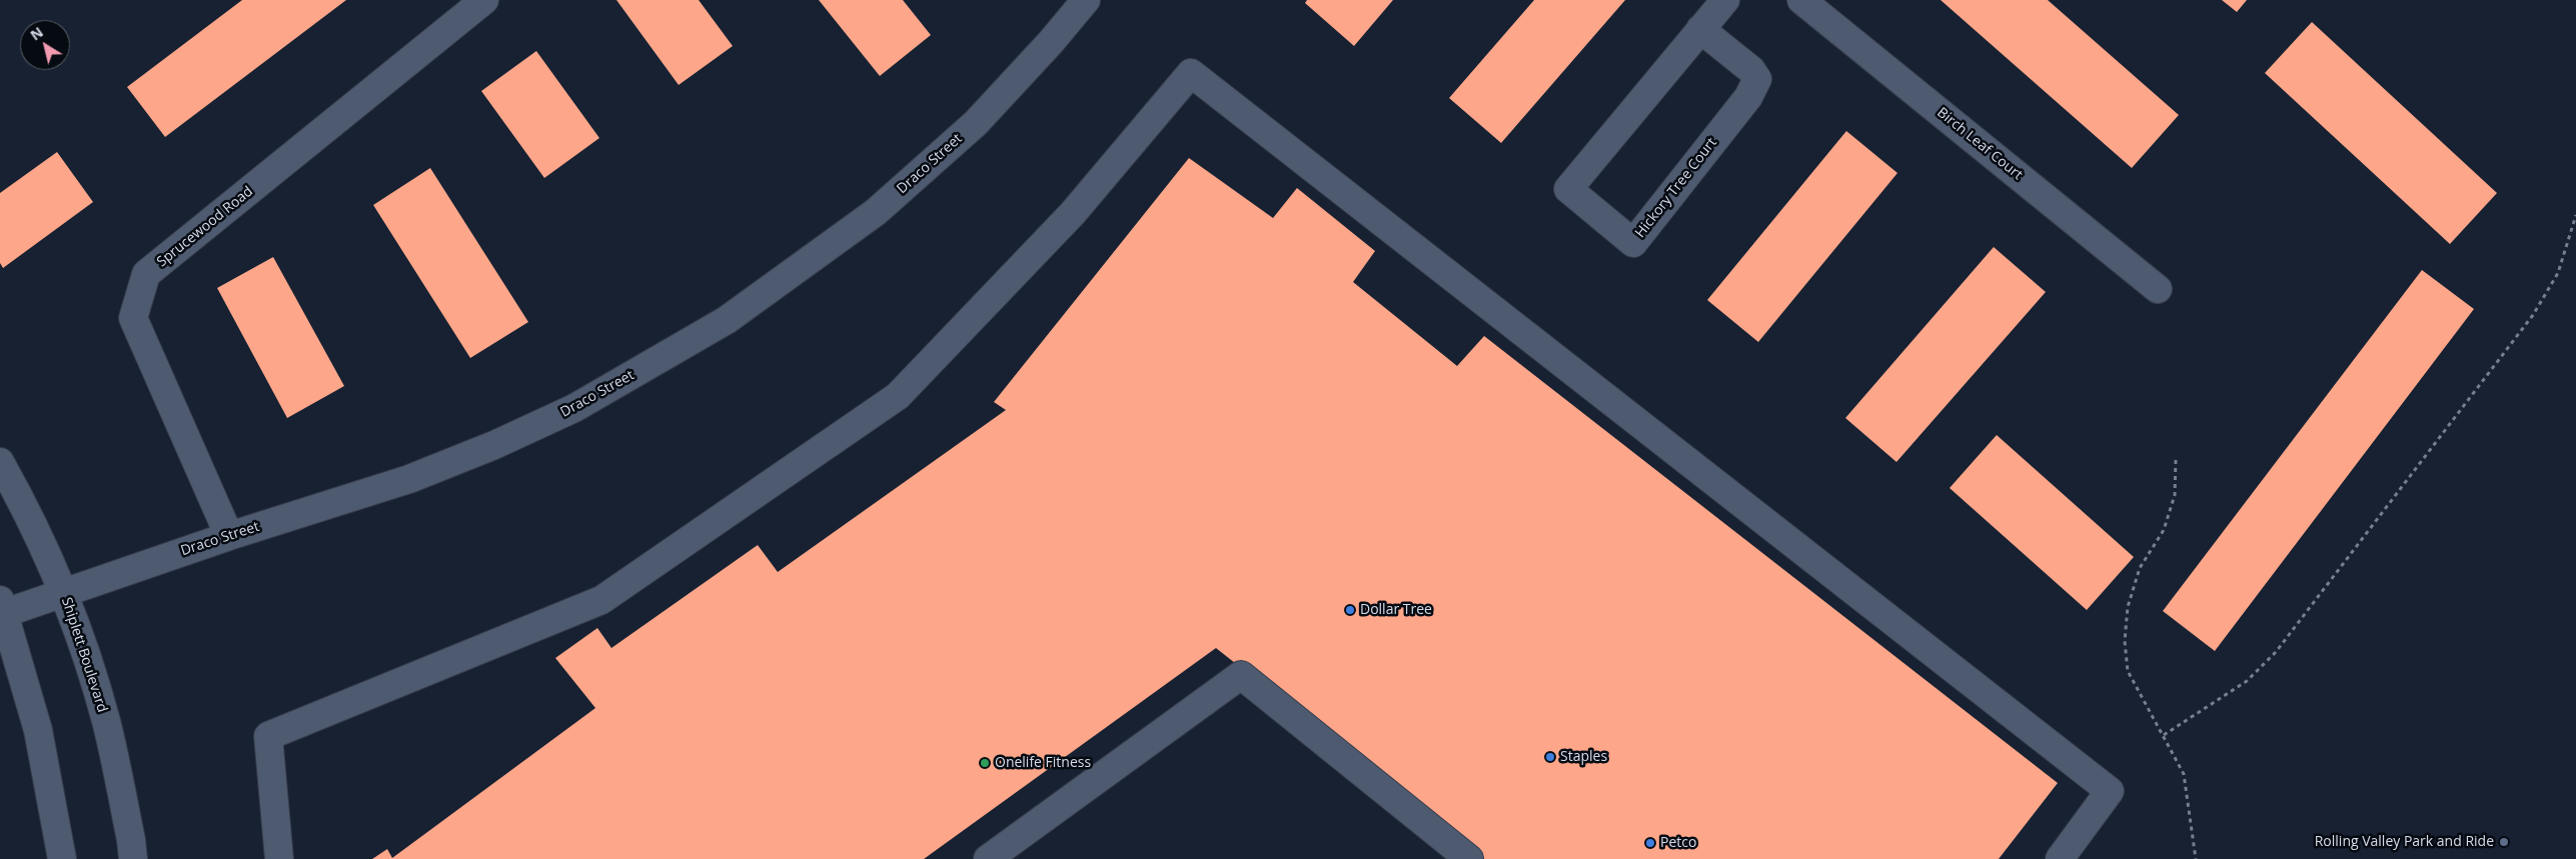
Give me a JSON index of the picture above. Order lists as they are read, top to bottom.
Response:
{
  "streets": {
    "street": [
      "Birch Leaf Court",
      "Draco Street",
      "Hickory Tree Court",
      "Sprucewood Road",
      "Shiplett Boulevard"
    ]
  },
  "crossings": [
    ["Draco Street", "Sprucewood Road"],
    ["Draco Street", "Shiplett Boulevard"]
  ],
  "places": [
    "Dollar Tree",
    "Staples",
    "Onelife Fitness",
    "Rolling Valley Park and Ride",
    "Petco"
  ],
  "north": "top left"
}
